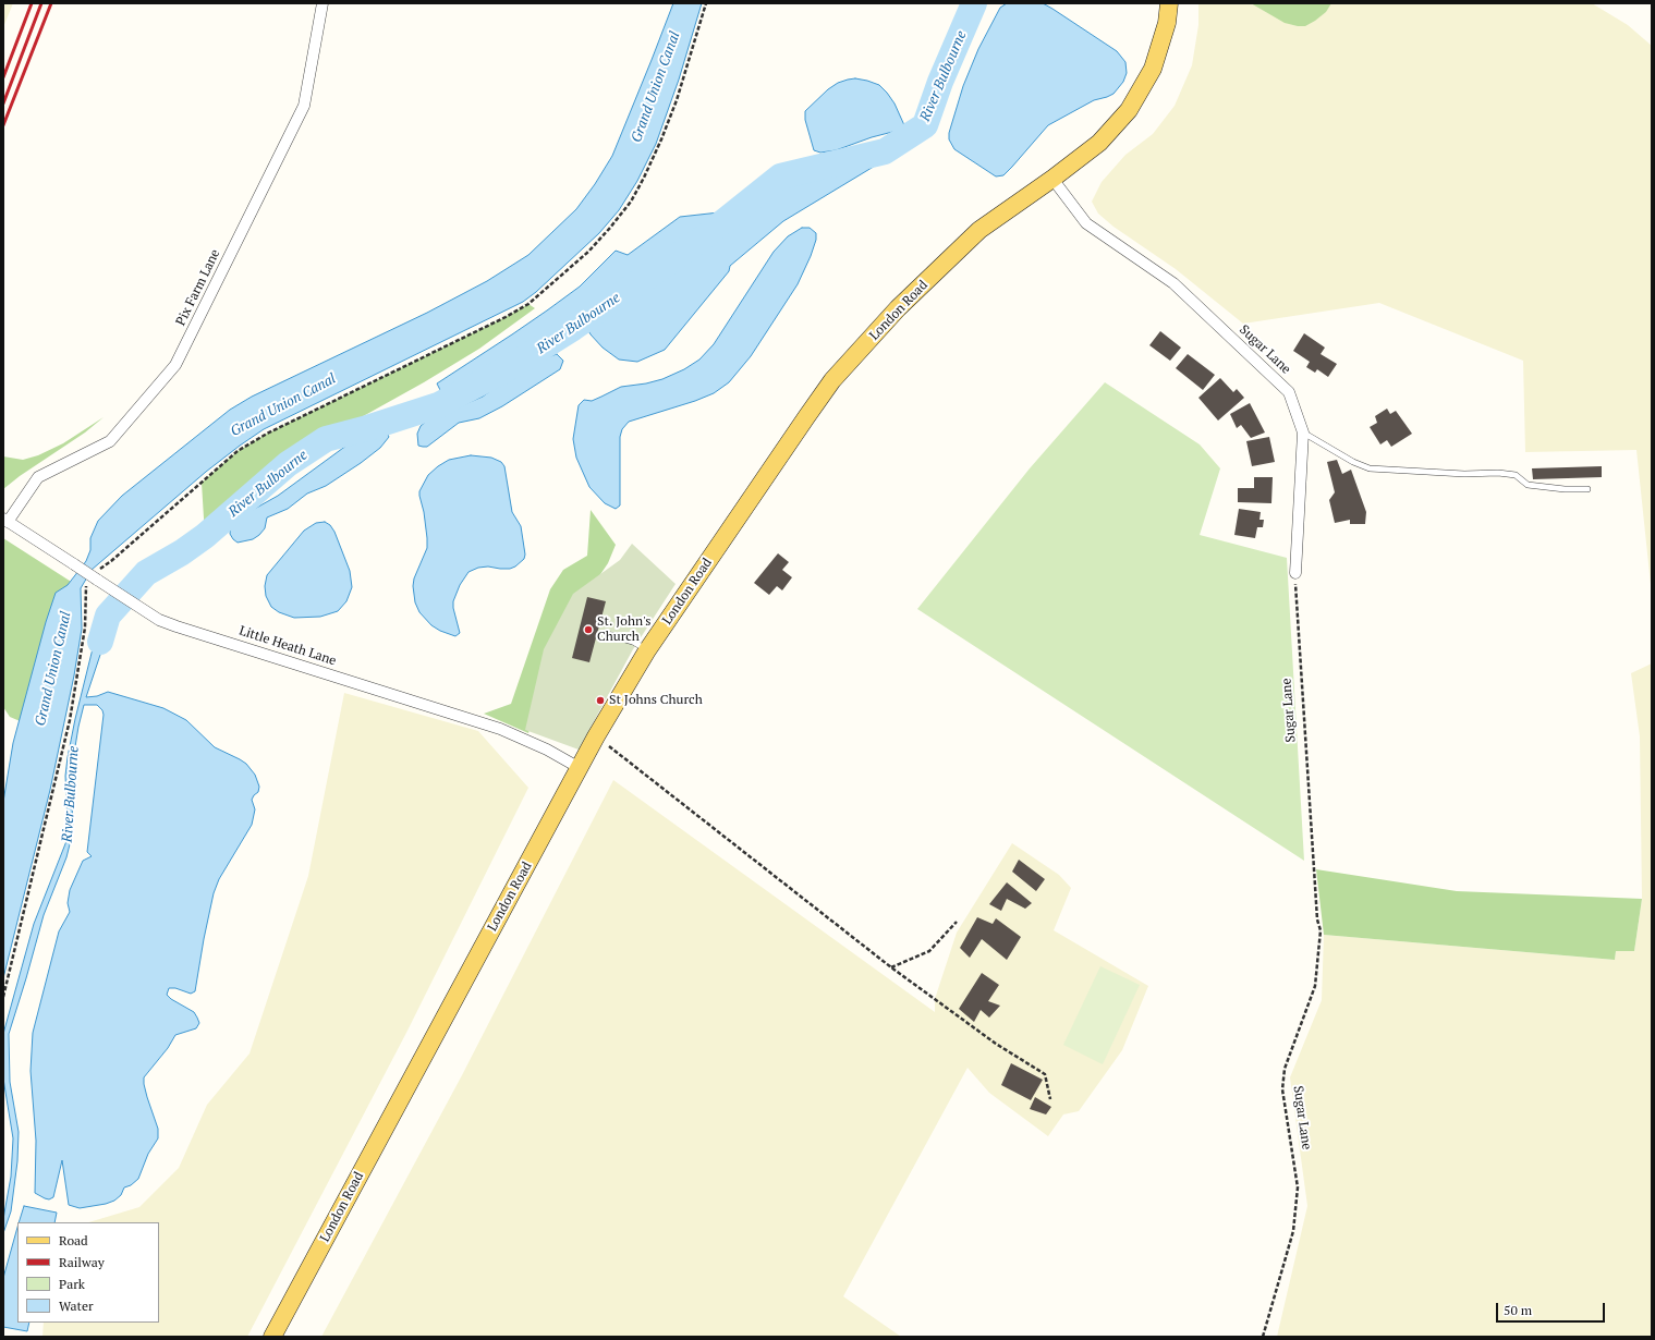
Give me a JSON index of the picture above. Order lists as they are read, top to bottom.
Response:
{
  "streets": {
    "main road": ["London Road"],
    "street": ["Pix Farm Lane", "Sugar Lane", "Little Heath Lane"]
  },
  "crossings": [
    ["Pix Farm Lane", "Little Heath Lane"],
    ["London Road", "Sugar Lane"],
    ["London Road", "Little Heath Lane"]
  ],
  "water": ["River Bulbourne", "Grand Union Canal"],
  "places": ["St. John's Church", "St Johns Church"],
  "legend": [
    "Road",
    "Railway",
    "Park",
    "Water"
  ],
  "scale_bar": "50 m"
}
